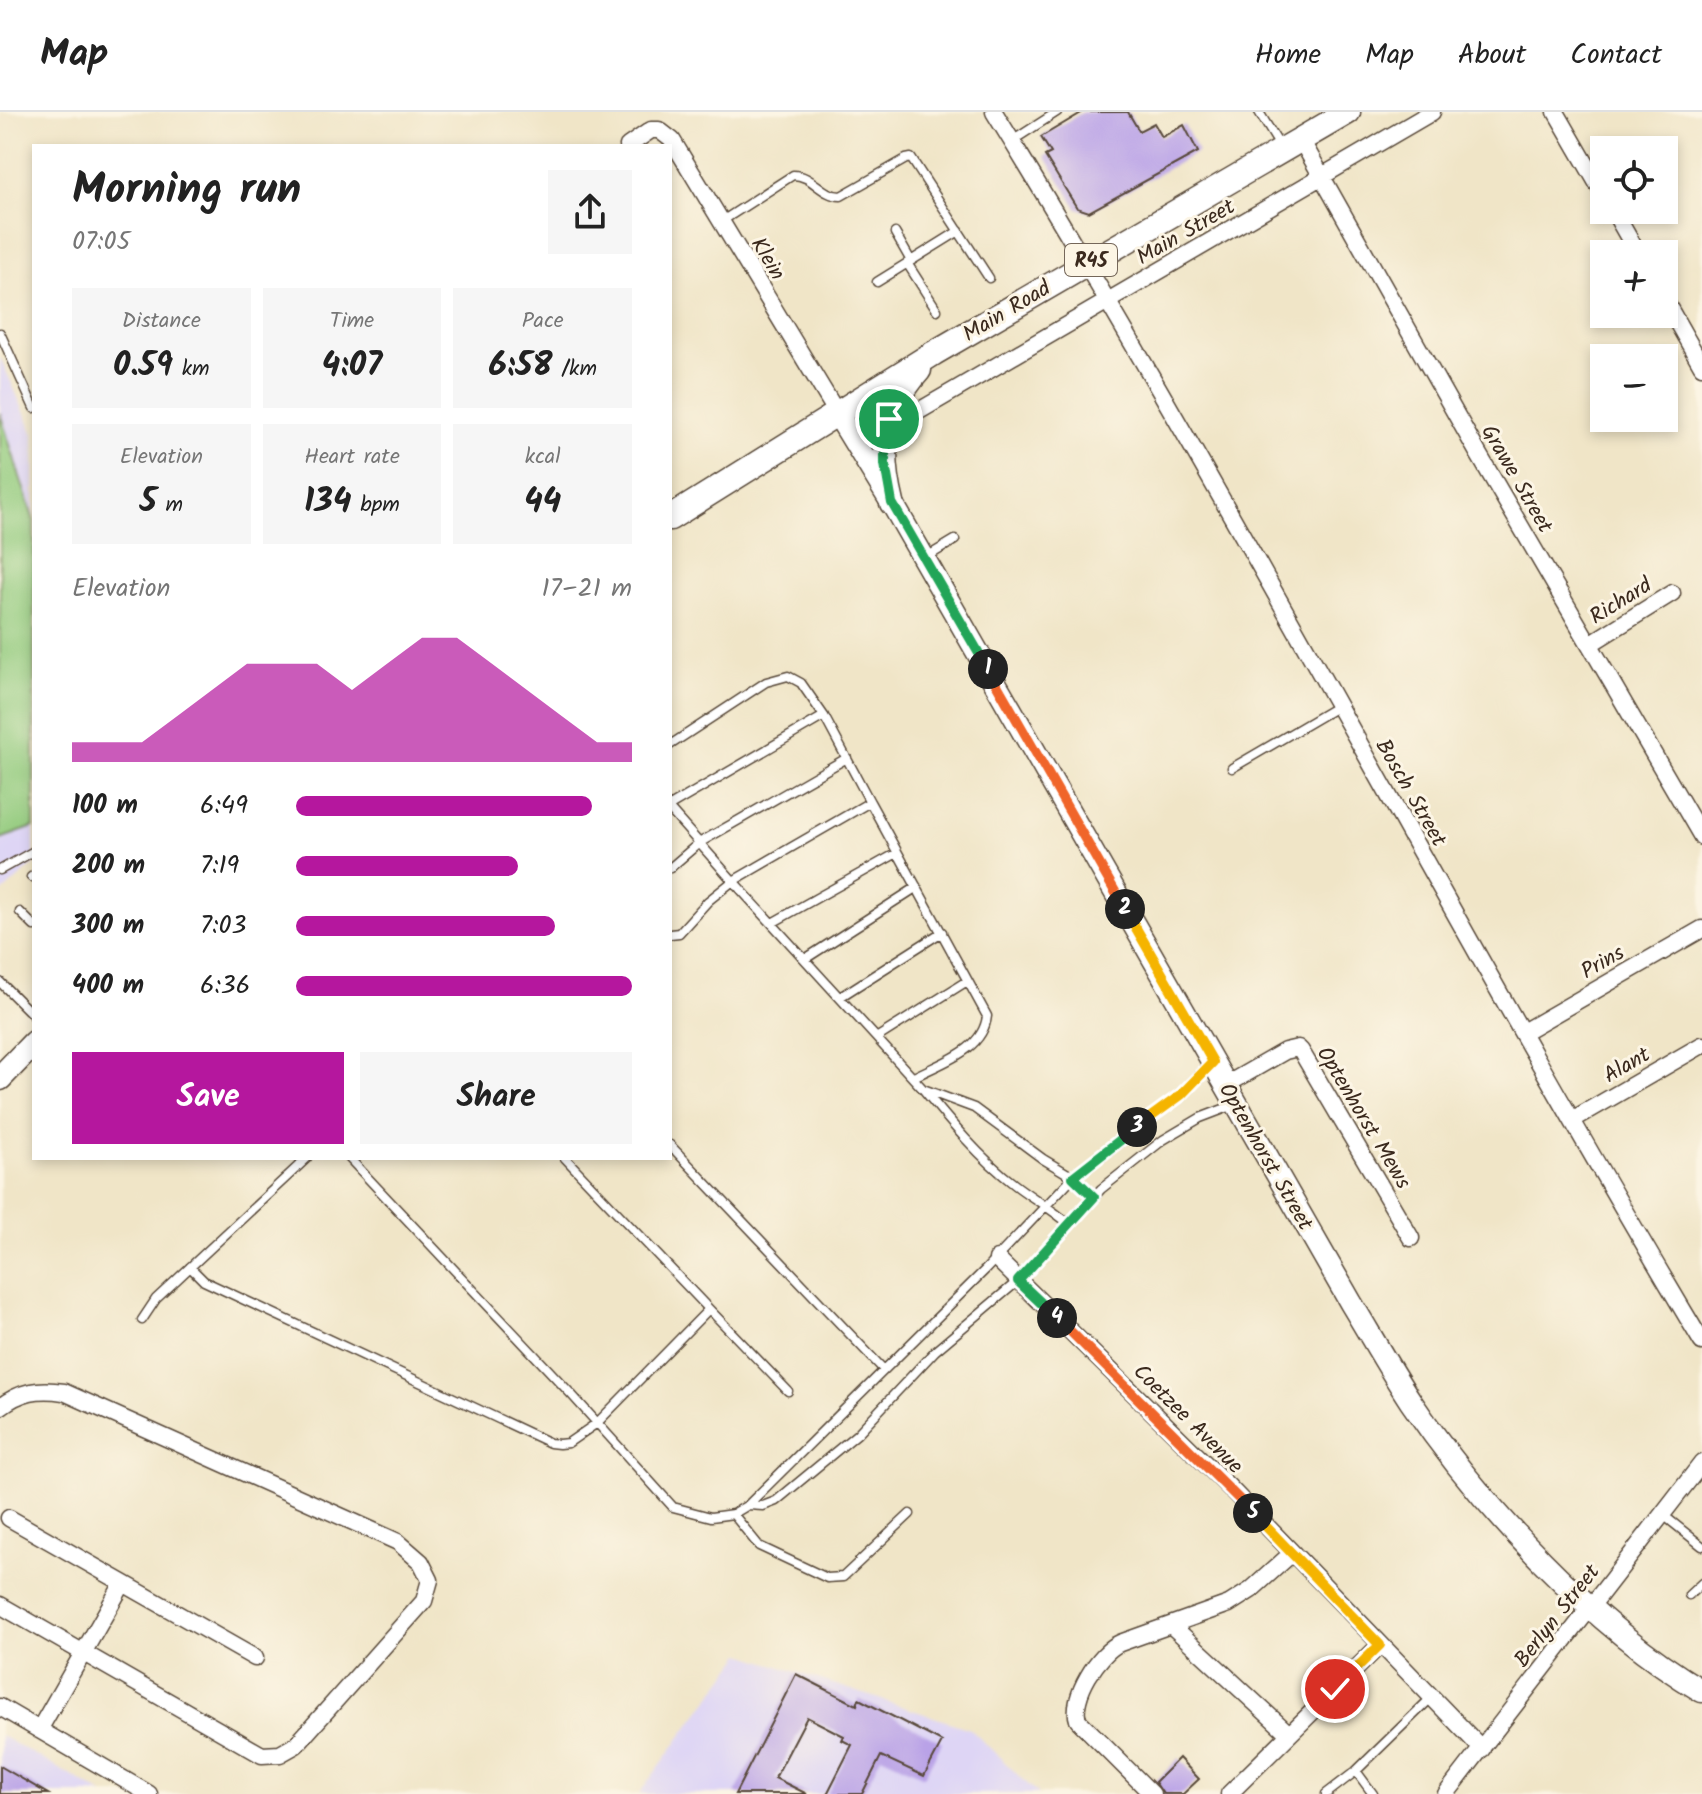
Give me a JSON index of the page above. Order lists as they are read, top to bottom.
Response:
{
  "streets": {
    "main road": ["R45", "Main Road", "Optenhorst Street"],
    "street": [
      "Main Street",
      "Klein",
      "Grawe Street",
      "Richard",
      "Bosch Street",
      "Prins",
      "Alant",
      "Optenhorst Mews",
      "Coetzee Avenue",
      "Berlyn Street"
    ]
  },
  "crossings": [
    ["Main Street", "Grawe Street"],
    ["Main Street", "Bosch Street"],
    ["Klein", "Main Road"],
    ["Klein", "Optenhorst Street"],
    ["Main Road", "Grawe Street"],
    ["Main Road", "Bosch Street"],
    ["Main Road", "Optenhorst Street"],
    ["Grawe Street", "Richard"],
    ["Bosch Street", "Prins"],
    ["Bosch Street", "Alant"],
    ["Optenhorst Mews", "Optenhorst Street"],
    ["Optenhorst Street", "Berlyn Street"],
    ["Coetzee Avenue", "Berlyn Street"]
  ],
  "page": {
    "header": "Map",
    "nav": [
      "Home",
      "Map",
      "About",
      "Contact"
    ],
    "map_buttons": ["+", "−"],
    "heading": ["Morning run", "07:05"],
    "stats": [
      ["Distance", "0.59 km"],
      ["Time", "4:07"],
      ["Pace", "6:58 /km"],
      ["Elevation", "5 m"],
      ["Heart rate", "134 bpm"],
      ["kcal", "44"]
    ],
    "chart": ["Elevation", "17–21 m"],
    "pins": [
      "1",
      "2",
      "3",
      "4",
      "5"
    ],
    "list": [
      {
        "name": "100 m",
        "note": "6:49"
      },
      {
        "name": "200 m",
        "note": "7:19"
      },
      {
        "name": "300 m",
        "note": "7:03"
      },
      {
        "name": "400 m",
        "note": "6:36"
      }
    ],
    "buttons": ["Save", "Share"]
  }
}
